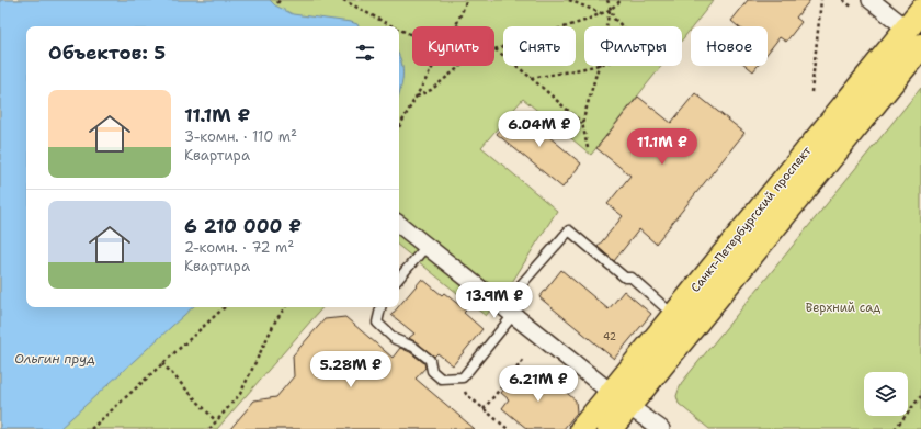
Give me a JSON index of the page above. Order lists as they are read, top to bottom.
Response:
{
  "streets": {
    "main road": ["Санкт-Петербургский проспект"]
  },
  "water": ["Ольгин пруд"],
  "parks": ["Верхний сад"],
  "house_numbers": ["42"],
  "page": {
    "chip": [
      "Купить",
      "Снять",
      "Фильтры",
      "Новое"
    ],
    "heading": "Объектов: 5",
    "list": [
      {
        "name": "11.1M ₽",
        "note": "3-комн. · 110 m² · Квартира"
      },
      {
        "name": "6 210 000 ₽",
        "note": "2-комн. · 72 m² · Квартира"
      }
    ],
    "price": [
      "6.04M ₽",
      "11.1M ₽",
      "13.9M ₽",
      "5.28M ₽",
      "6.21M ₽"
    ]
  }
}
